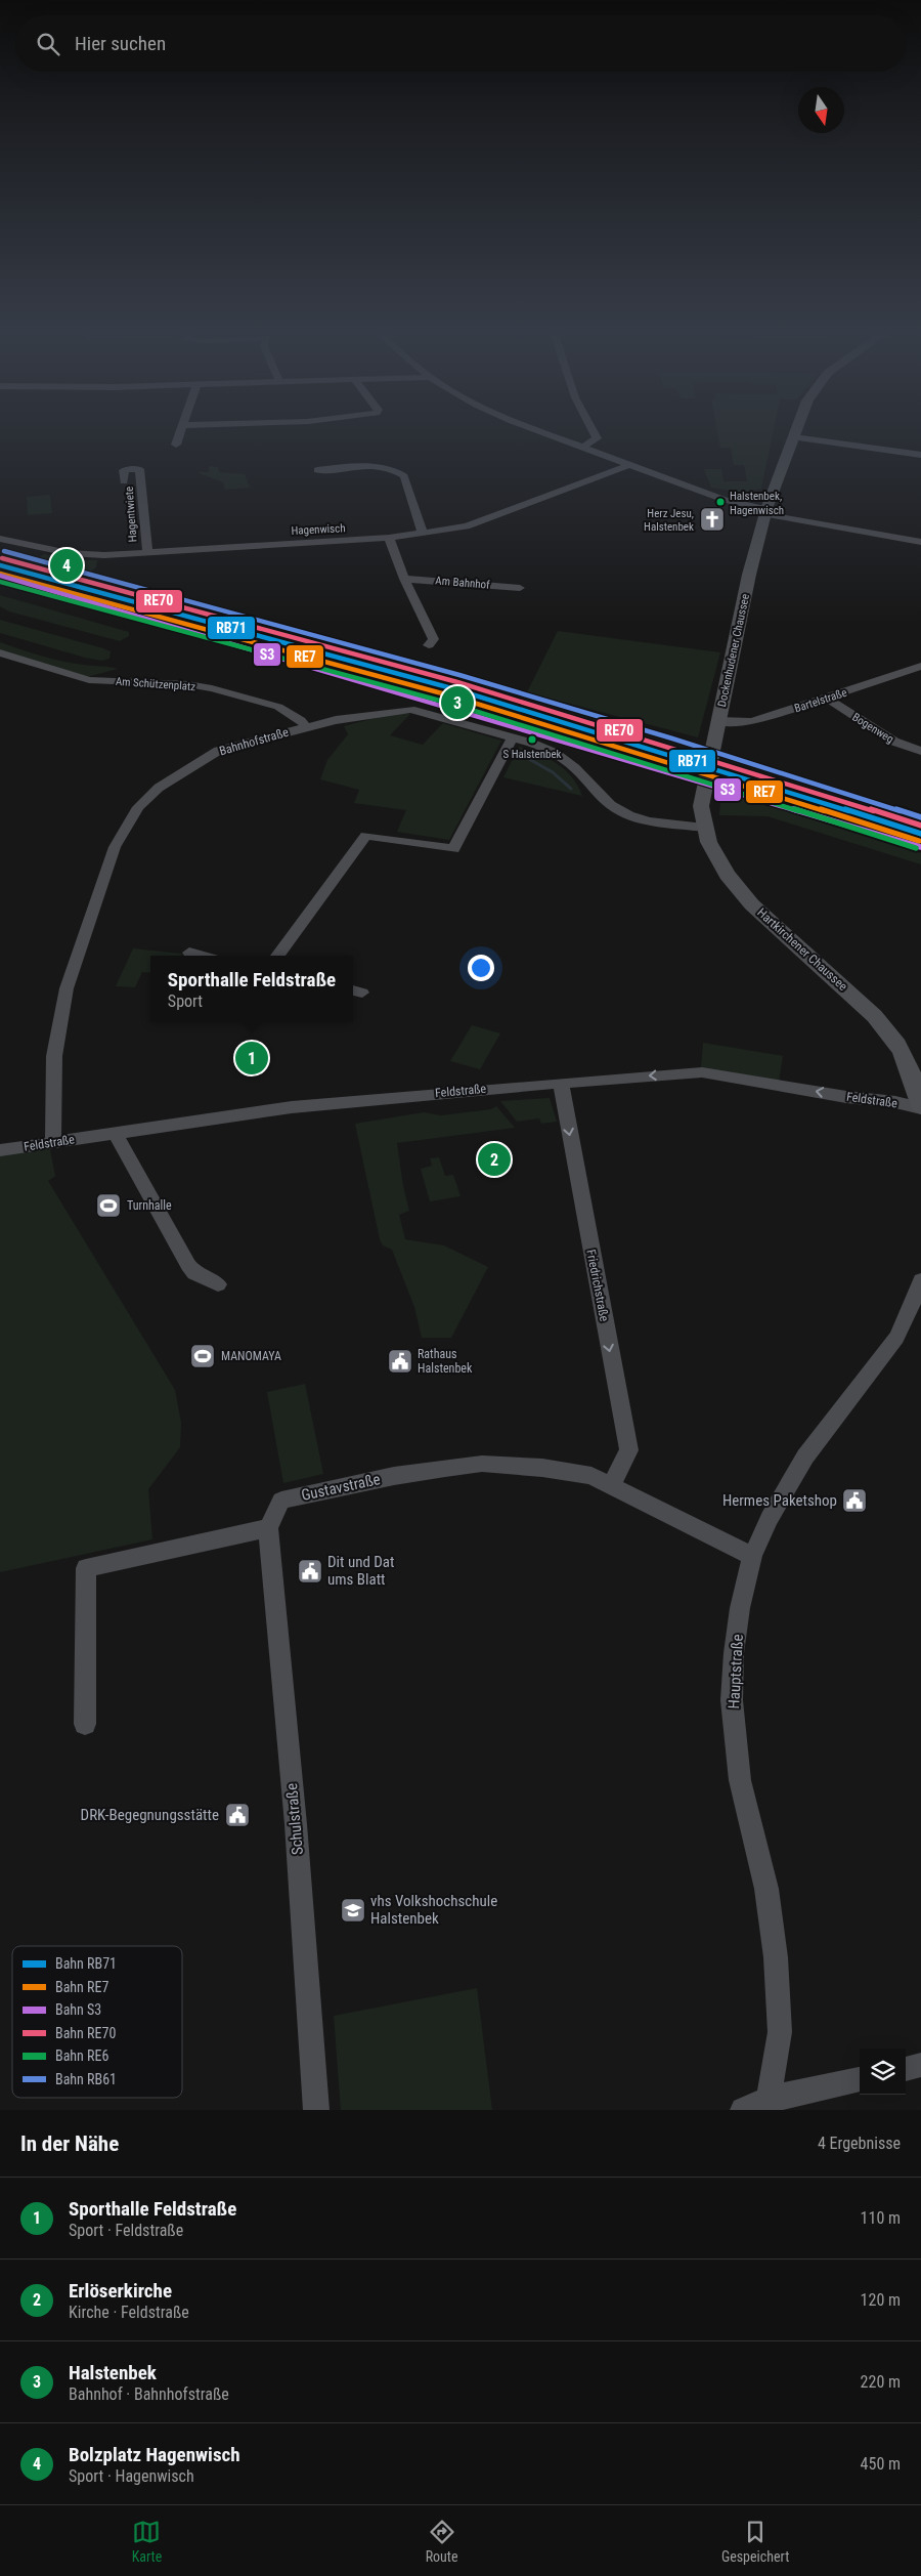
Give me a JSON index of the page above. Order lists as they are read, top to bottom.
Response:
{
  "streets": {
    "main road": ["Dockenhudener Chaussee", "Hartkirchener Chaussee"],
    "street": [
      "Hagentwiete",
      "Hagenwisch",
      "Am Bahnhof",
      "Am Schützenplatz",
      "Bartelstraße",
      "Bogenweg",
      "Bahnhofstraße",
      "Feldstraße",
      "Friedrichstraße",
      "Gustavstraße",
      "Hauptstraße",
      "Schulstraße"
    ]
  },
  "crossings": [
    ["Hagentwiete", "Hagenwisch"],
    ["Dockenhudener Chaussee", "Bartelstraße"],
    ["Dockenhudener Chaussee", "Hartkirchener Chaussee"],
    ["Am Schützenplatz", "Bahnhofstraße"],
    ["Bartelstraße", "Bogenweg"],
    ["Bahnhofstraße", "Hartkirchener Chaussee"],
    ["Bahnhofstraße", "Feldstraße"],
    ["Hartkirchener Chaussee", "Feldstraße"],
    ["Feldstraße", "Friedrichstraße"],
    ["Friedrichstraße", "Gustavstraße"],
    ["Gustavstraße", "Hauptstraße"],
    ["Gustavstraße", "Schulstraße"]
  ],
  "one_way": ["Feldstraße", "Friedrichstraße"],
  "places": {
    "other": ["Halstenbek, Hagenwisch", "S Halstenbek"],
    "church": ["Herz Jesu, Halstenbek"],
    "sports": ["Turnhalle", "MANOMAYA"],
    "public building": [
      "Rathaus Halstenbek",
      "Hermes Paketshop",
      "Dit und Dat ums Blatt",
      "DRK-Begegnungsstätte"
    ],
    "school or university": ["vhs Volkshochschule Halstenbek"]
  },
  "lines": [
    "rail line RB61",
    "rail line RE70",
    "rail line RB71",
    "rail line RE7",
    "rail line S3",
    "rail line RE6"
  ],
  "legend": [
    "Bahn RB71",
    "Bahn RE7",
    "Bahn S3",
    "Bahn RE70",
    "Bahn RE6",
    "Bahn RB61"
  ],
  "north": "bottom",
  "page": {
    "search": "Hier suchen",
    "pins": [
      "4",
      "3",
      "1",
      "2"
    ],
    "popup": ["Sporthalle Feldstraße", "Sport"],
    "heading": ["In der Nähe", "4 Ergebnisse"],
    "list": [
      {
        "mark": "1",
        "name": "Sporthalle Feldstraße",
        "note": "Sport · Feldstraße",
        "value": "110 m"
      },
      {
        "mark": "2",
        "name": "Erlöserkirche",
        "note": "Kirche · Feldstraße",
        "value": "120 m"
      },
      {
        "mark": "3",
        "name": "Halstenbek",
        "note": "Bahnhof · Bahnhofstraße",
        "value": "220 m"
      },
      {
        "mark": "4",
        "name": "Bolzplatz Hagenwisch",
        "note": "Sport · Hagenwisch",
        "value": "450 m"
      }
    ],
    "nav": ["Karte", "Route", "Gespeichert"]
  }
}
